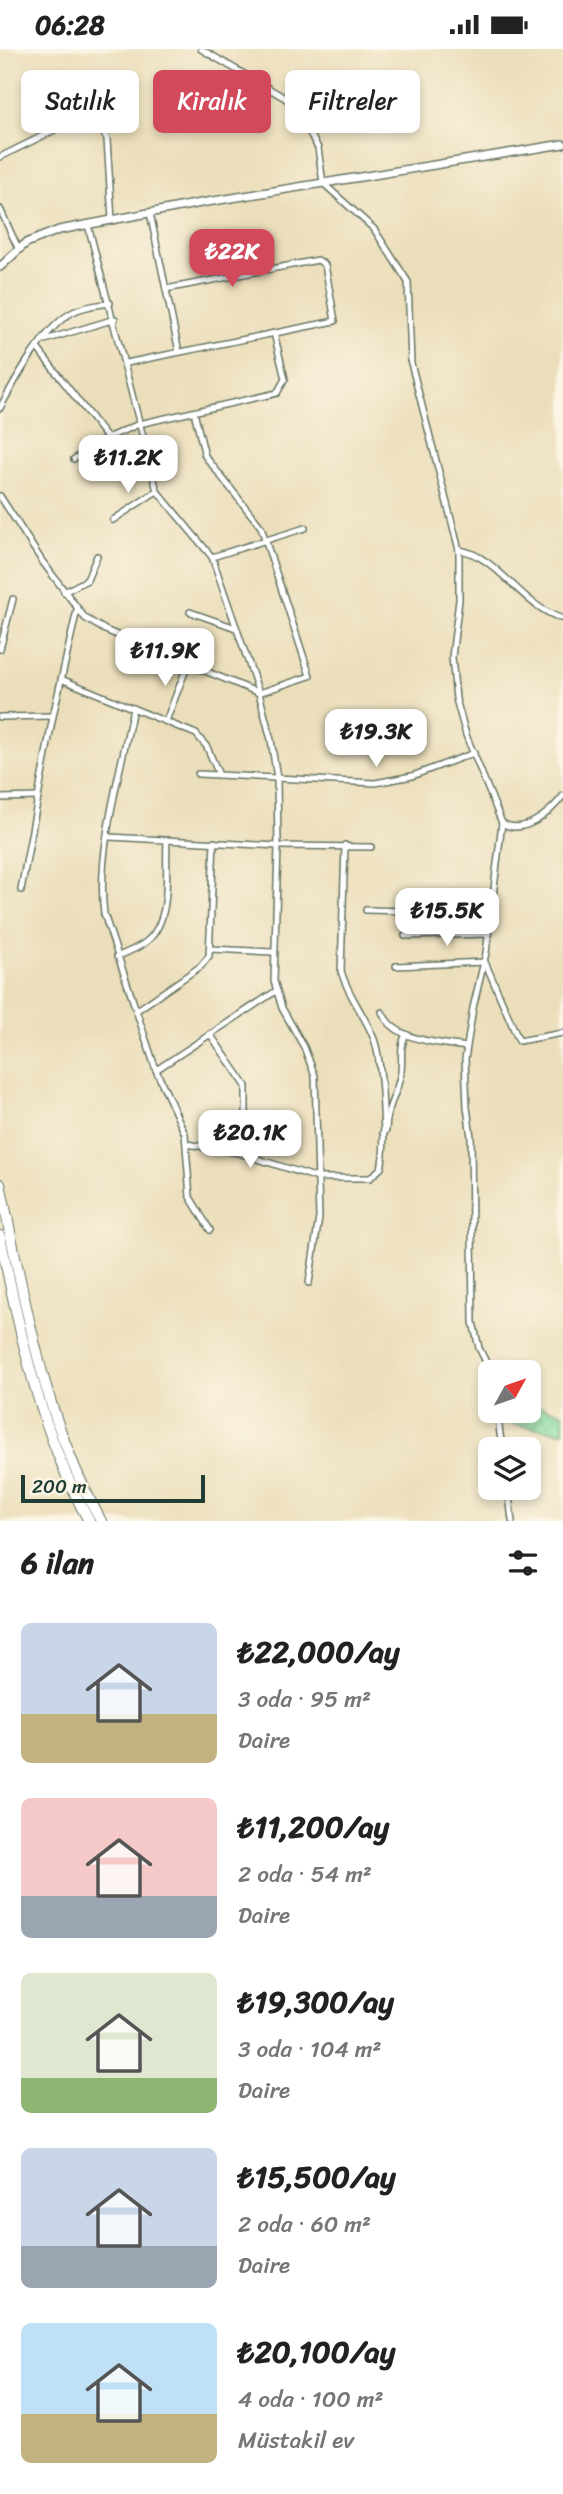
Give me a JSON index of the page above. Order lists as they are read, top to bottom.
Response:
{
  "scale_bar": "200 m",
  "north": "top right",
  "page": {
    "status": "06:28",
    "chip": ["Satılık", "Kiralık", "Filtreler"],
    "price": [
      "₺22K",
      "₺11.2K",
      "₺11.9K",
      "₺19.3K",
      "₺15.5K",
      "₺20.1K"
    ],
    "scale": "200 m",
    "heading": "6 ilan",
    "list": [
      {
        "name": "₺22,000/ay",
        "note": "3 oda · 95 m² · Daire"
      },
      {
        "name": "₺11,200/ay",
        "note": "2 oda · 54 m² · Daire"
      },
      {
        "name": "₺19,300/ay",
        "note": "3 oda · 104 m² · Daire"
      },
      {
        "name": "₺15,500/ay",
        "note": "2 oda · 60 m² · Daire"
      },
      {
        "name": "₺20,100/ay",
        "note": "4 oda · 100 m² · Müstakil ev"
      }
    ]
  }
}
